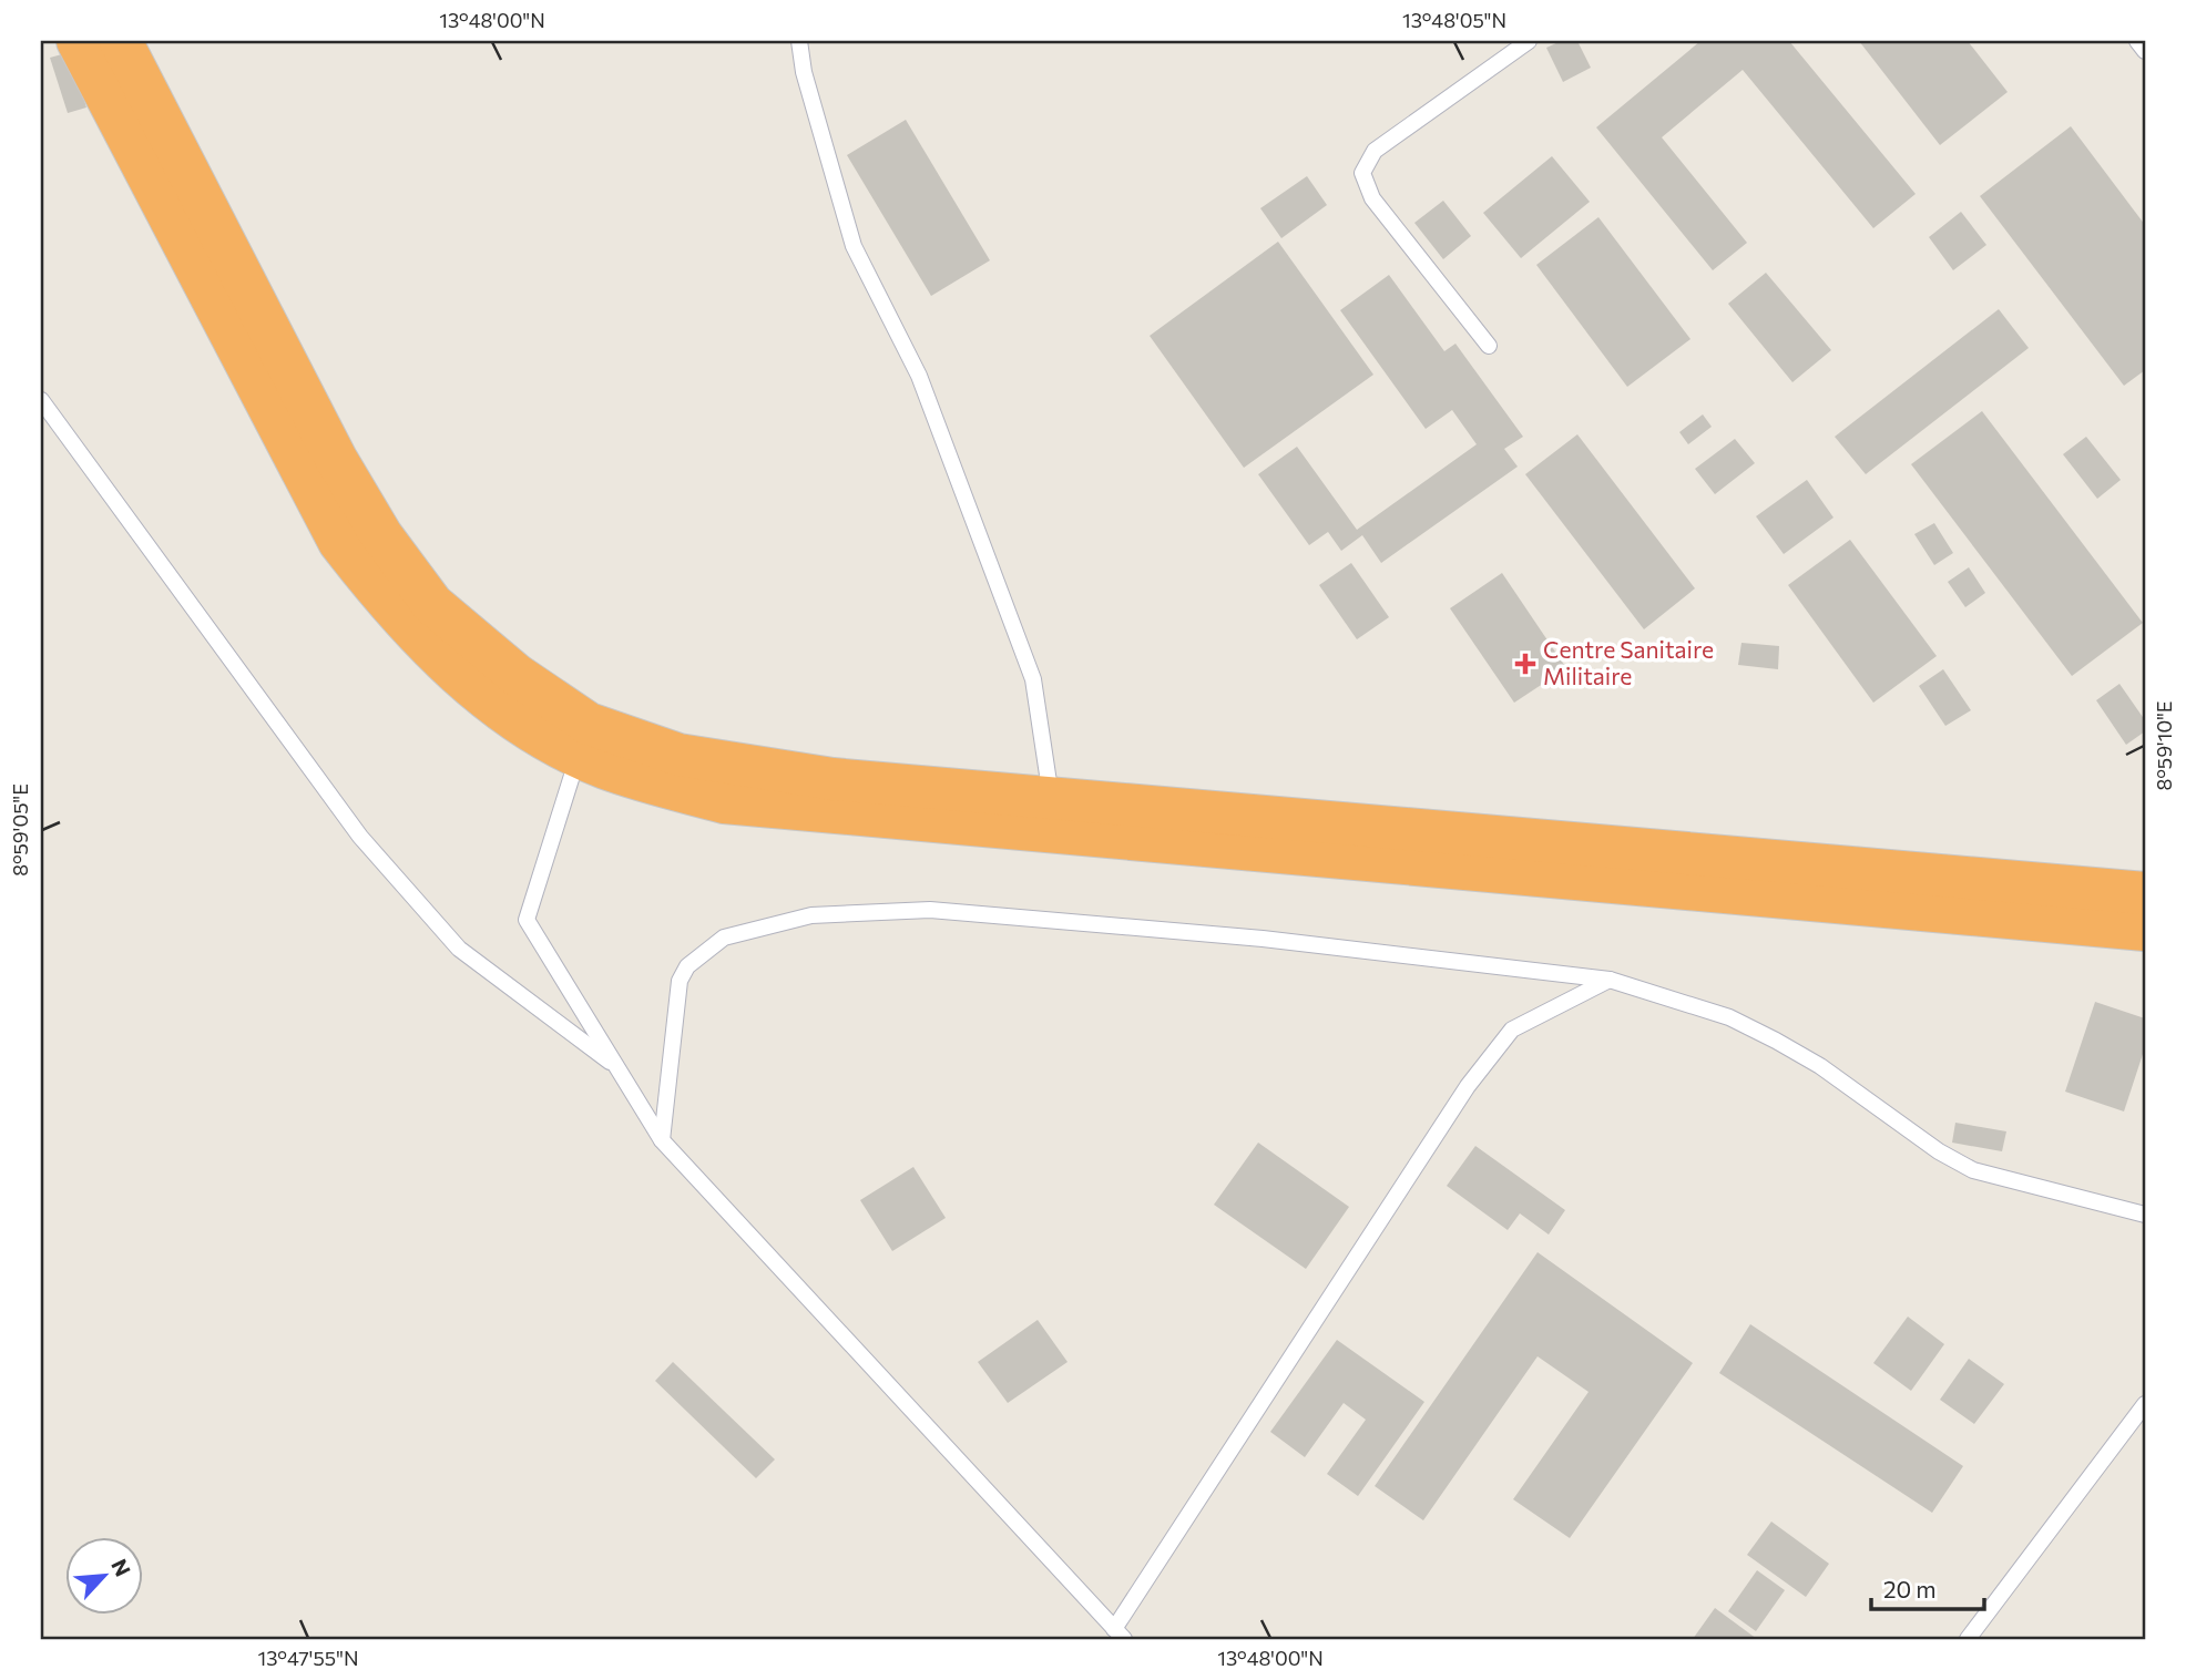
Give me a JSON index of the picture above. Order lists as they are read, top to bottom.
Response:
{
  "places": {
    "health": ["Centre Sanitaire Militaire"]
  },
  "scale_bar": "20 m",
  "north": "top right",
  "coordinates": [
    "13°48'00\"N",
    "13°48'05\"N",
    "8°59'10\"E",
    "8°59'05\"E",
    "13°47'55\"N"
  ]
}
